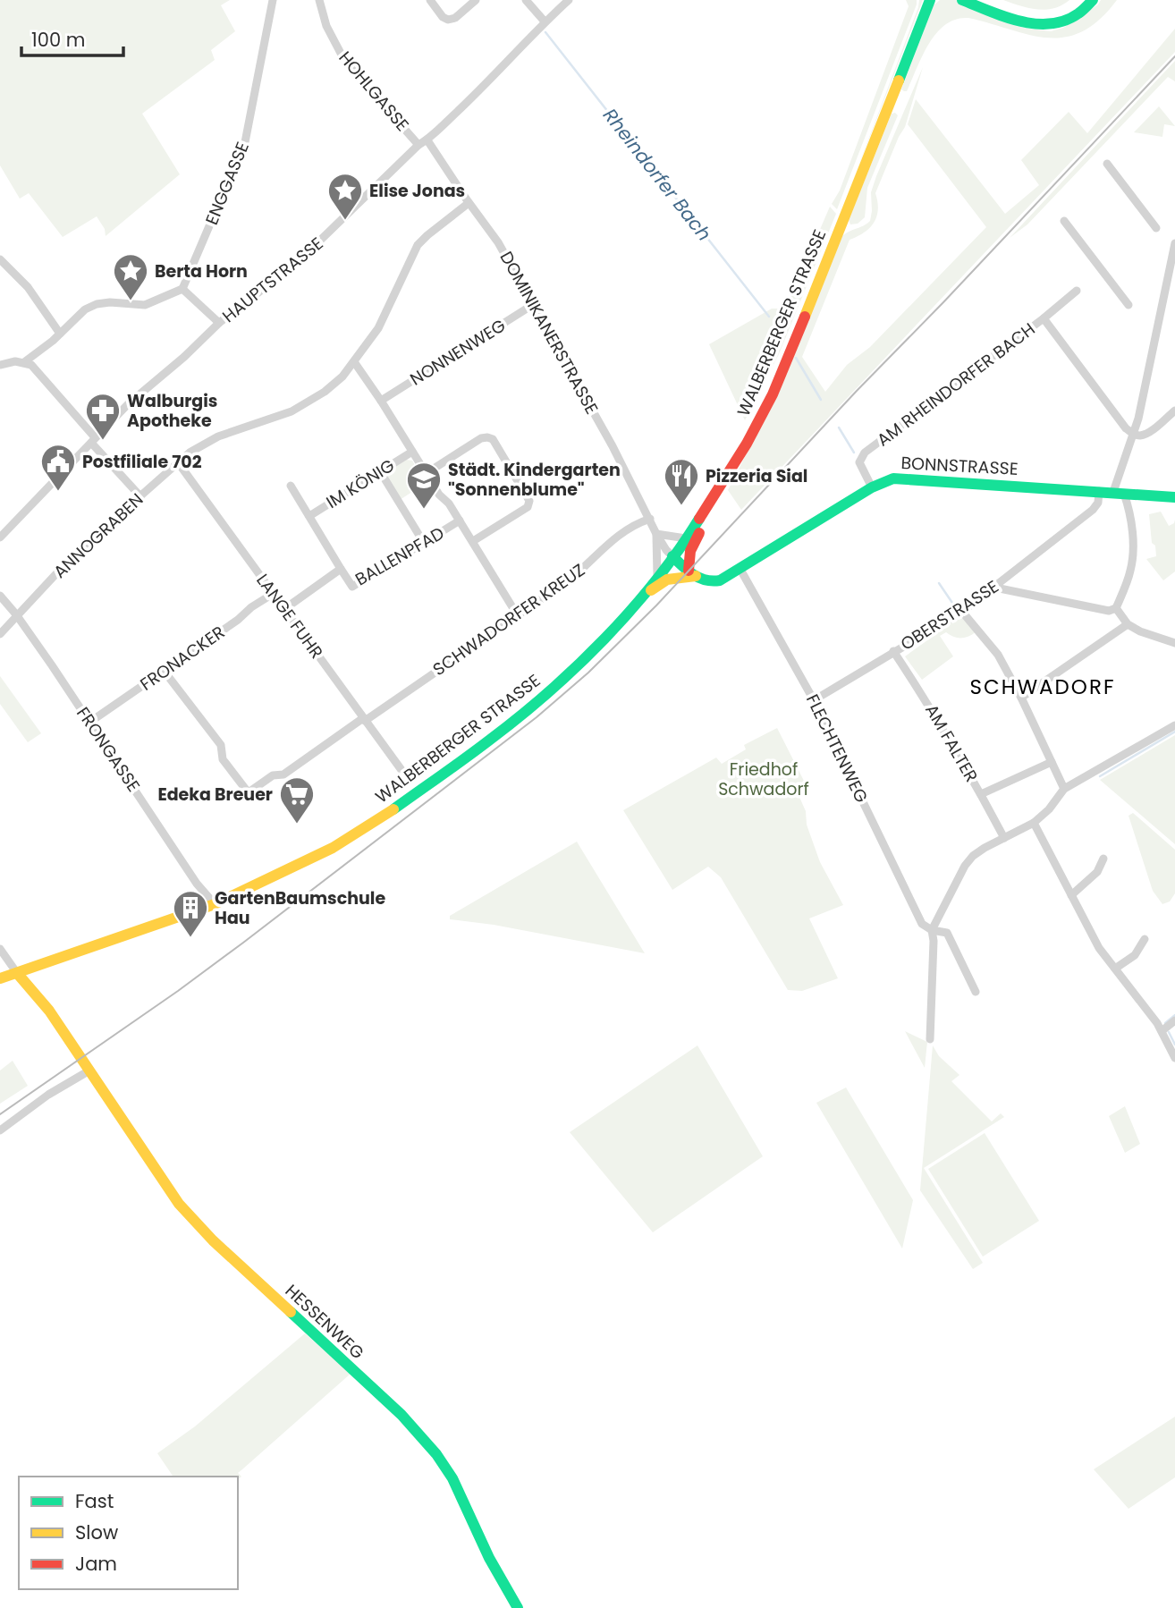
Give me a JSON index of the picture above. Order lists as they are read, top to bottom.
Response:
{
  "streets": {
    "main road": ["WALBERBERGER STRASSE", "BONNSTRASSE", "HESSENWEG"],
    "street": [
      "HOHLGASSE",
      "ENGGASSE",
      "HAUPTSTRASSE",
      "DOMINIKANERSTRASSE",
      "NONNENWEG",
      "AM RHEINDORFER BACH",
      "IM KÖNIG",
      "ANNOGRABEN",
      "BALLENPFAD",
      "OBERSTRASSE",
      "LANGE FUHR",
      "SCHWADORFER KREUZ",
      "FRONACKER",
      "AM FALTER",
      "FLECHTENWEG",
      "FRONGASSE"
    ]
  },
  "crossings": [
    ["HOHLGASSE", "HAUPTSTRASSE"],
    ["HAUPTSTRASSE", "DOMINIKANERSTRASSE"],
    ["WALBERBERGER STRASSE", "DOMINIKANERSTRASSE"],
    ["WALBERBERGER STRASSE", "BONNSTRASSE"],
    ["WALBERBERGER STRASSE", "FRONGASSE"],
    ["WALBERBERGER STRASSE", "HESSENWEG"],
    ["DOMINIKANERSTRASSE", "NONNENWEG"],
    ["DOMINIKANERSTRASSE", "BONNSTRASSE"],
    ["DOMINIKANERSTRASSE", "ANNOGRABEN"],
    ["DOMINIKANERSTRASSE", "SCHWADORFER KREUZ"],
    ["AM RHEINDORFER BACH", "BONNSTRASSE"],
    ["BONNSTRASSE", "OBERSTRASSE"],
    ["BONNSTRASSE", "FLECHTENWEG"],
    ["IM KÖNIG", "BALLENPFAD"],
    ["ANNOGRABEN", "LANGE FUHR"],
    ["ANNOGRABEN", "FRONGASSE"],
    ["BALLENPFAD", "LANGE FUHR"],
    ["OBERSTRASSE", "AM FALTER"],
    ["OBERSTRASSE", "FLECHTENWEG"],
    ["LANGE FUHR", "SCHWADORFER KREUZ"],
    ["LANGE FUHR", "FRONACKER"],
    ["SCHWADORFER KREUZ", "FRONACKER"],
    ["FRONACKER", "FRONGASSE"]
  ],
  "districts": ["SCHWADORF"],
  "water": ["Rheindorfer Bach"],
  "parks": ["Friedhof Schwadorf"],
  "places": {
    "place": ["Elise Jonas", "Berta Horn"],
    "pharmacy": ["Walburgis Apotheke"],
    "public building": ["Postfiliale 702"],
    "restaurant": ["Pizzeria Sial"],
    "school or university": ["Städt. Kindergarten \"Sonnenblume\""],
    "supermarket": ["Edeka Breuer"],
    "building": ["GartenBaumschule Hau"]
  },
  "legend": ["Fast", "Slow", "Jam"],
  "scale_bar": "100 m"
}
